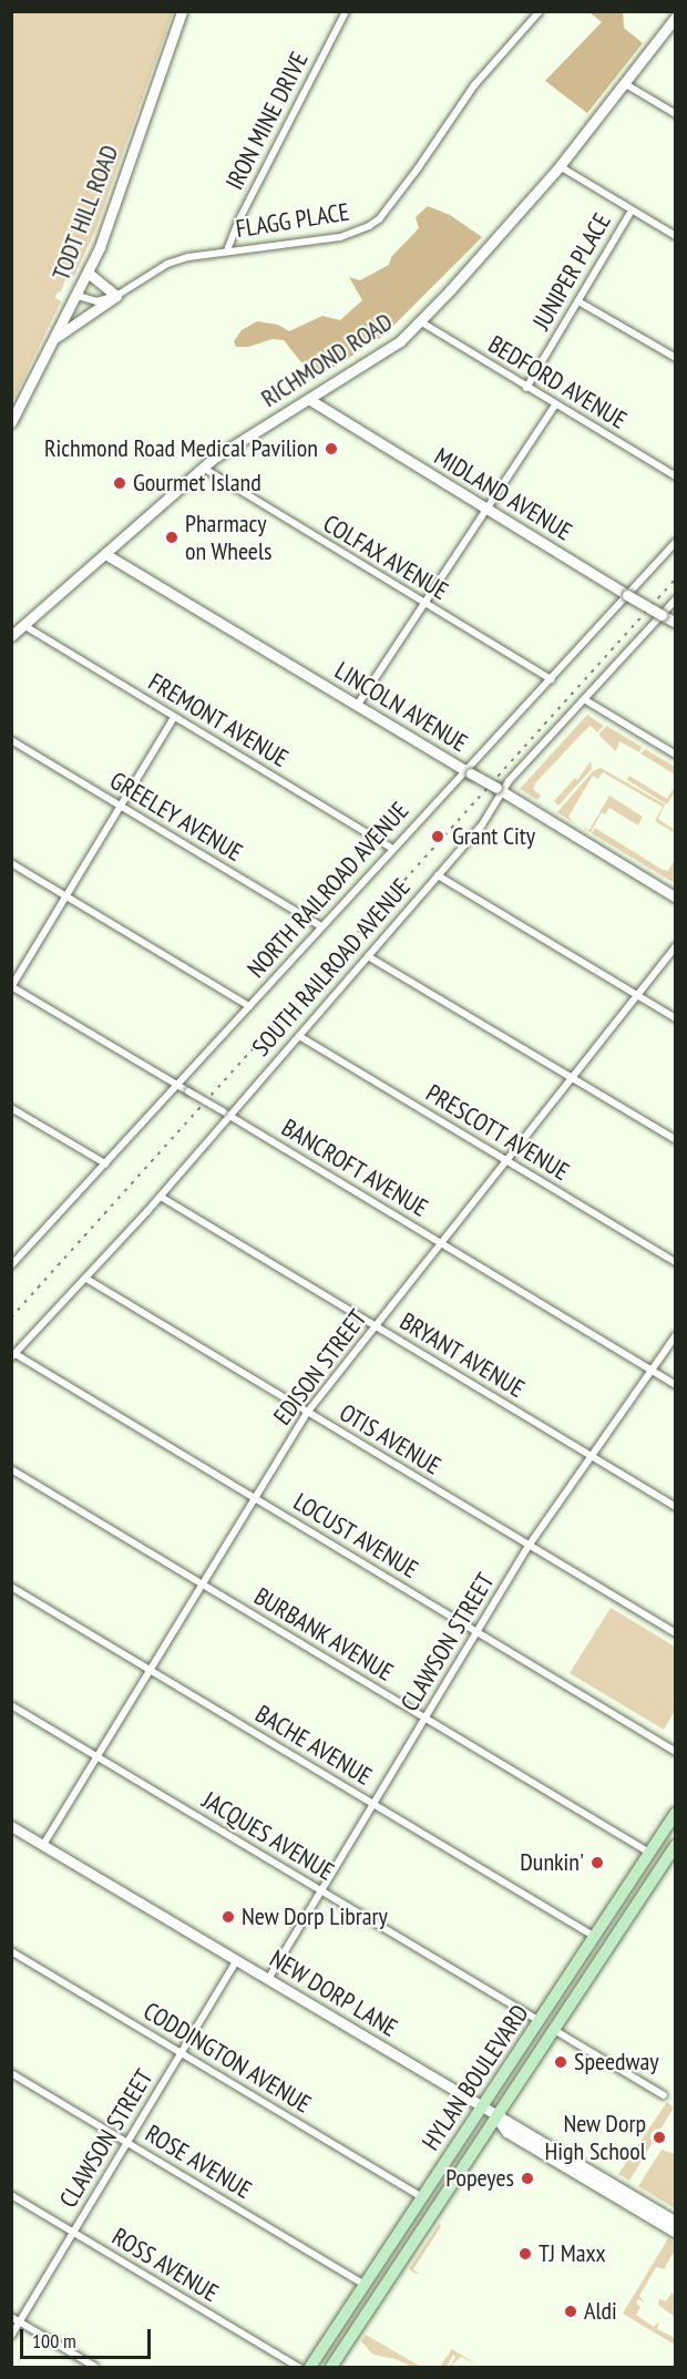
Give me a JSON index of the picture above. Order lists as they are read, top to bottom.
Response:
{
  "streets": {
    "main road": ["HYLAN BOULEVARD"],
    "street": [
      "IRON MINE DRIVE",
      "TODT HILL ROAD",
      "FLAGG PLACE",
      "JUNIPER PLACE",
      "RICHMOND ROAD",
      "BEDFORD AVENUE",
      "MIDLAND AVENUE",
      "COLFAX AVENUE",
      "LINCOLN AVENUE",
      "FREMONT AVENUE",
      "GREELEY AVENUE",
      "NORTH RAILROAD AVENUE",
      "SOUTH RAILROAD AVENUE",
      "PRESCOTT AVENUE",
      "BANCROFT AVENUE",
      "BRYANT AVENUE",
      "EDISON STREET",
      "OTIS AVENUE",
      "LOCUST AVENUE",
      "BURBANK AVENUE",
      "CLAWSON STREET",
      "BACHE AVENUE",
      "JACQUES AVENUE",
      "NEW DORP LANE",
      "CODDINGTON AVENUE",
      "ROSE AVENUE",
      "ROSS AVENUE"
    ]
  },
  "crossings": [
    ["IRON MINE DRIVE", "FLAGG PLACE"],
    ["TODT HILL ROAD", "FLAGG PLACE"],
    ["JUNIPER PLACE", "BEDFORD AVENUE"],
    ["RICHMOND ROAD", "BEDFORD AVENUE"],
    ["RICHMOND ROAD", "MIDLAND AVENUE"],
    ["RICHMOND ROAD", "COLFAX AVENUE"],
    ["RICHMOND ROAD", "LINCOLN AVENUE"],
    ["RICHMOND ROAD", "FREMONT AVENUE"],
    ["MIDLAND AVENUE", "NORTH RAILROAD AVENUE"],
    ["MIDLAND AVENUE", "SOUTH RAILROAD AVENUE"],
    ["COLFAX AVENUE", "NORTH RAILROAD AVENUE"],
    ["LINCOLN AVENUE", "NORTH RAILROAD AVENUE"],
    ["LINCOLN AVENUE", "SOUTH RAILROAD AVENUE"],
    ["FREMONT AVENUE", "NORTH RAILROAD AVENUE"],
    ["GREELEY AVENUE", "NORTH RAILROAD AVENUE"],
    ["NORTH RAILROAD AVENUE", "BANCROFT AVENUE"],
    ["SOUTH RAILROAD AVENUE", "PRESCOTT AVENUE"],
    ["SOUTH RAILROAD AVENUE", "BANCROFT AVENUE"],
    ["SOUTH RAILROAD AVENUE", "BRYANT AVENUE"],
    ["SOUTH RAILROAD AVENUE", "OTIS AVENUE"],
    ["SOUTH RAILROAD AVENUE", "LOCUST AVENUE"],
    ["PRESCOTT AVENUE", "EDISON STREET"],
    ["BANCROFT AVENUE", "EDISON STREET"],
    ["BANCROFT AVENUE", "CLAWSON STREET"],
    ["BRYANT AVENUE", "EDISON STREET"],
    ["BRYANT AVENUE", "CLAWSON STREET"],
    ["EDISON STREET", "OTIS AVENUE"],
    ["EDISON STREET", "LOCUST AVENUE"],
    ["EDISON STREET", "BURBANK AVENUE"],
    ["EDISON STREET", "BACHE AVENUE"],
    ["EDISON STREET", "JACQUES AVENUE"],
    ["EDISON STREET", "NEW DORP LANE"],
    ["OTIS AVENUE", "CLAWSON STREET"],
    ["LOCUST AVENUE", "CLAWSON STREET"],
    ["BURBANK AVENUE", "CLAWSON STREET"],
    ["BURBANK AVENUE", "HYLAN BOULEVARD"],
    ["CLAWSON STREET", "BACHE AVENUE"],
    ["CLAWSON STREET", "JACQUES AVENUE"],
    ["CLAWSON STREET", "NEW DORP LANE"],
    ["CLAWSON STREET", "CODDINGTON AVENUE"],
    ["CLAWSON STREET", "ROSE AVENUE"],
    ["CLAWSON STREET", "ROSS AVENUE"],
    ["BACHE AVENUE", "HYLAN BOULEVARD"],
    ["JACQUES AVENUE", "HYLAN BOULEVARD"],
    ["NEW DORP LANE", "HYLAN BOULEVARD"],
    ["CODDINGTON AVENUE", "HYLAN BOULEVARD"],
    ["HYLAN BOULEVARD", "ROSE AVENUE"]
  ],
  "places": [
    "Richmond Road Medical Pavilion",
    "Gourmet Island",
    "Pharmacy on Wheels",
    "Grant City",
    "Dunkin'",
    "New Dorp Library",
    "Speedway",
    "New Dorp High School",
    "Popeyes",
    "TJ Maxx",
    "Aldi"
  ],
  "scale_bar": "100 m"
}
